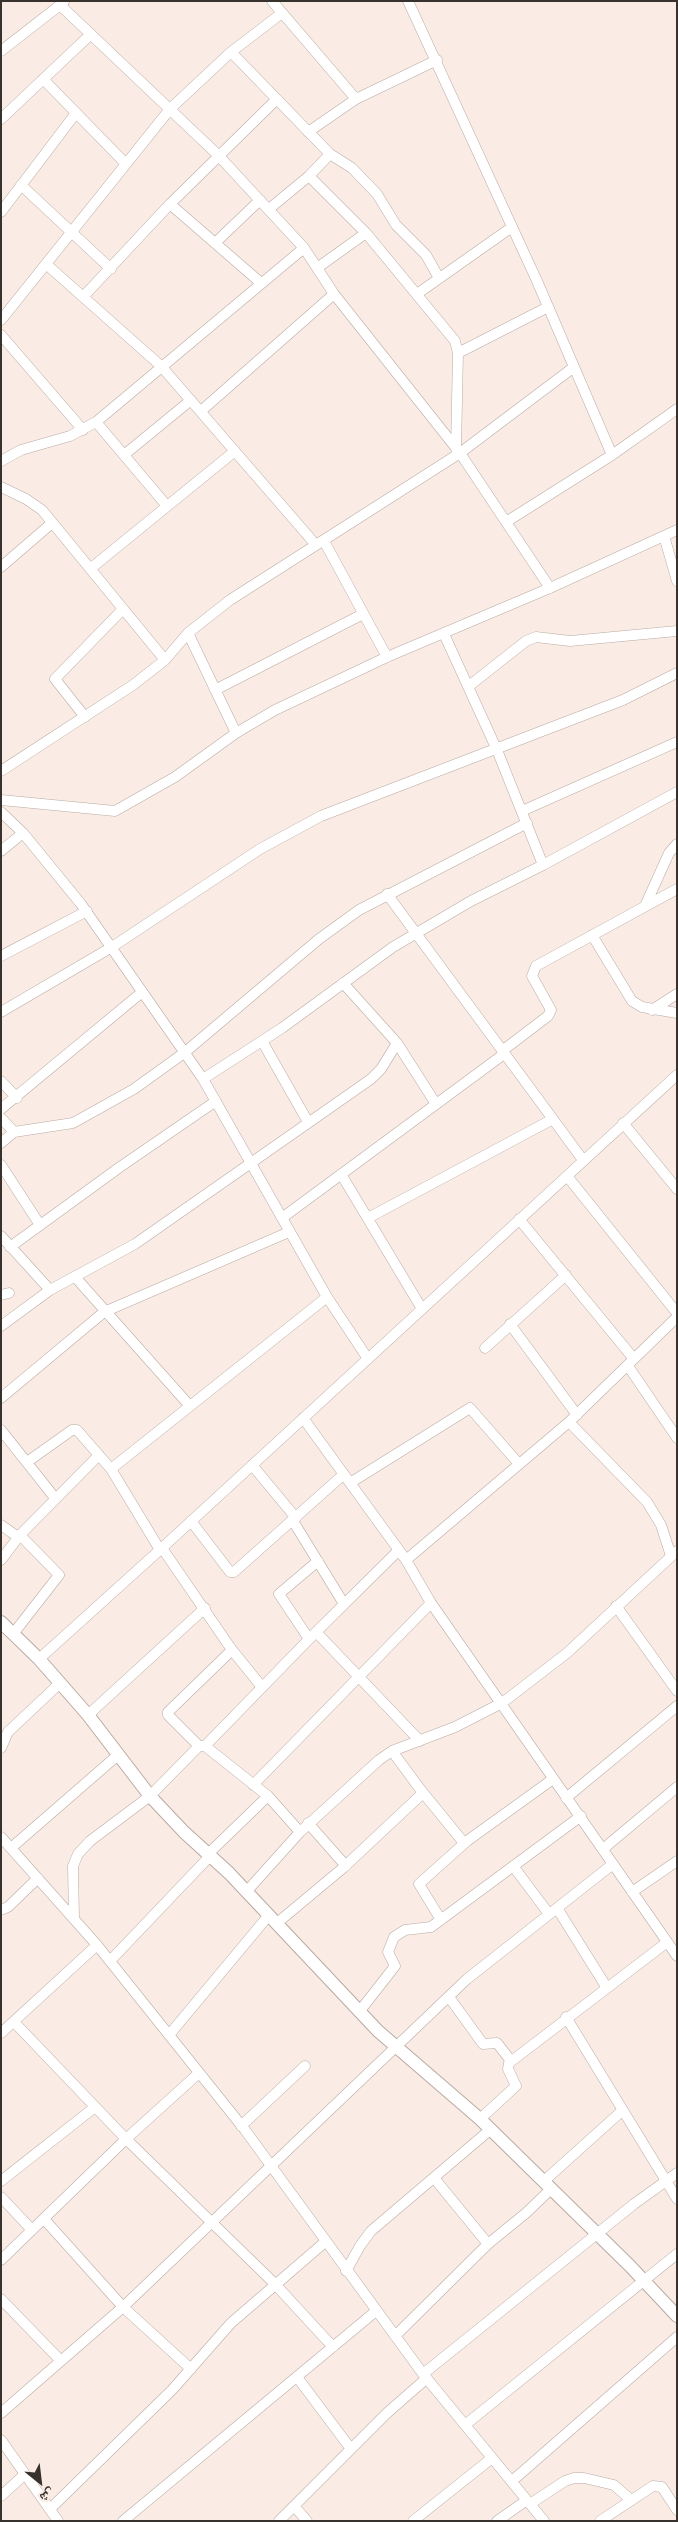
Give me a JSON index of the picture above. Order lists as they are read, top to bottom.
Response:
{
  "north": "bottom right"
}
